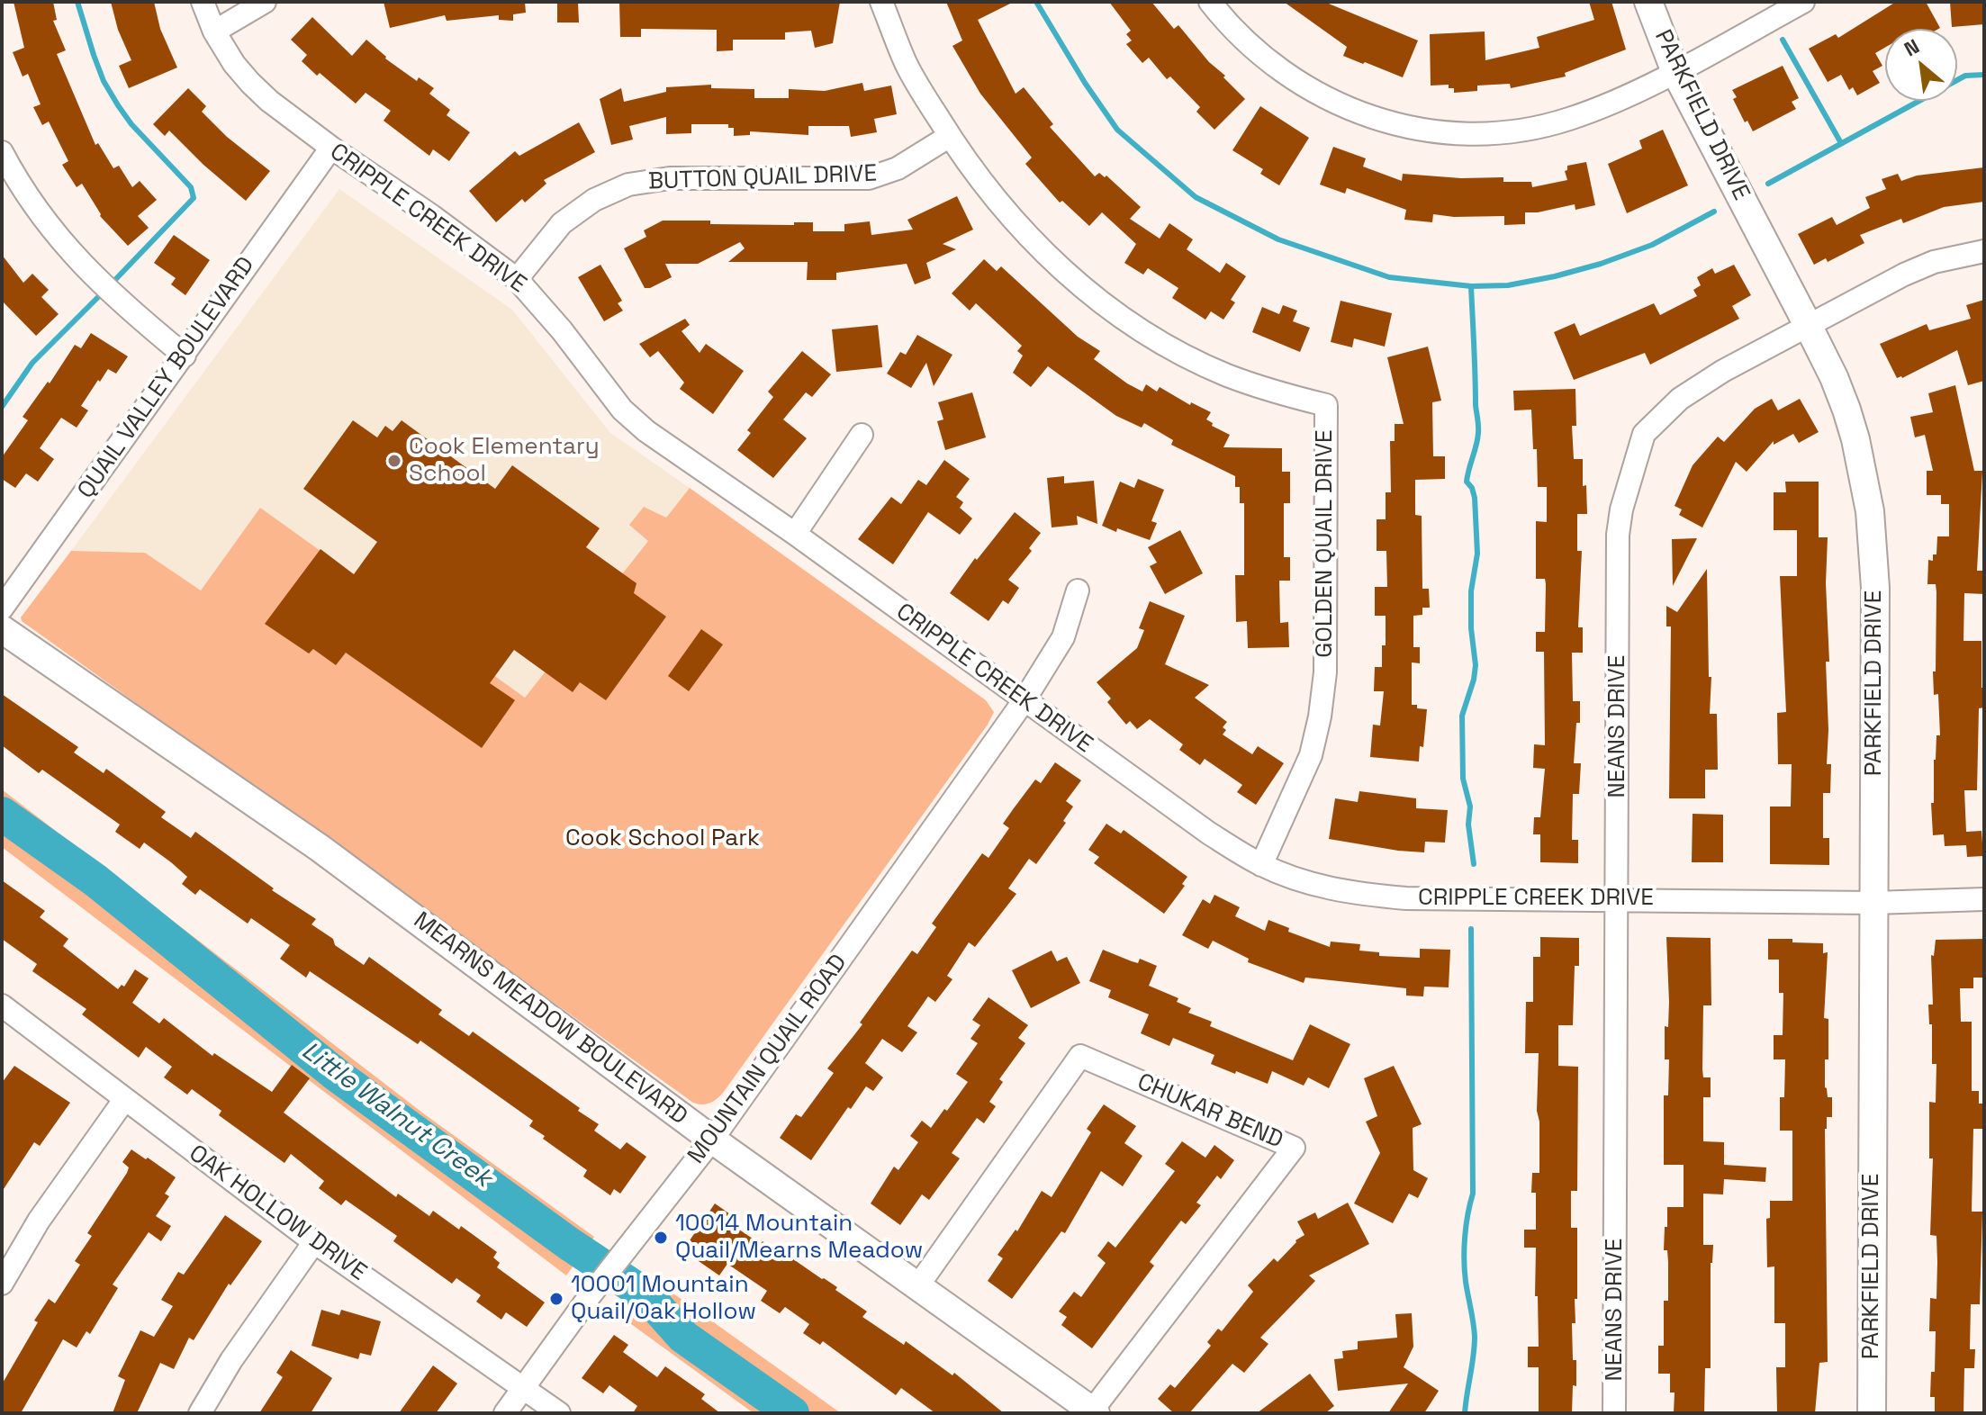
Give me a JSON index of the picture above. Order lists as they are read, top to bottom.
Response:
{
  "streets": {
    "street": [
      "PARKFIELD DRIVE",
      "BUTTON QUAIL DRIVE",
      "CRIPPLE CREEK DRIVE",
      "QUAIL VALLEY BOULEVARD",
      "GOLDEN QUAIL DRIVE",
      "NEANS DRIVE",
      "MEARNS MEADOW BOULEVARD",
      "MOUNTAIN QUAIL ROAD",
      "CHUKAR BEND",
      "OAK HOLLOW DRIVE"
    ]
  },
  "crossings": [
    ["PARKFIELD DRIVE", "CRIPPLE CREEK DRIVE"],
    ["PARKFIELD DRIVE", "NEANS DRIVE"],
    ["BUTTON QUAIL DRIVE", "CRIPPLE CREEK DRIVE"],
    ["BUTTON QUAIL DRIVE", "GOLDEN QUAIL DRIVE"],
    ["CRIPPLE CREEK DRIVE", "QUAIL VALLEY BOULEVARD"],
    ["CRIPPLE CREEK DRIVE", "GOLDEN QUAIL DRIVE"],
    ["CRIPPLE CREEK DRIVE", "NEANS DRIVE"],
    ["CRIPPLE CREEK DRIVE", "MOUNTAIN QUAIL ROAD"],
    ["MEARNS MEADOW BOULEVARD", "MOUNTAIN QUAIL ROAD"],
    ["MEARNS MEADOW BOULEVARD", "CHUKAR BEND"],
    ["MOUNTAIN QUAIL ROAD", "OAK HOLLOW DRIVE"]
  ],
  "water": ["Little Walnut Creek"],
  "parks": ["Cook School Park"],
  "places": ["Cook Elementary School", "10014 Mountain Quail/Mearns Meadow", "10001 Mountain Quail/Oak Hollow"],
  "north": "top left"
}
